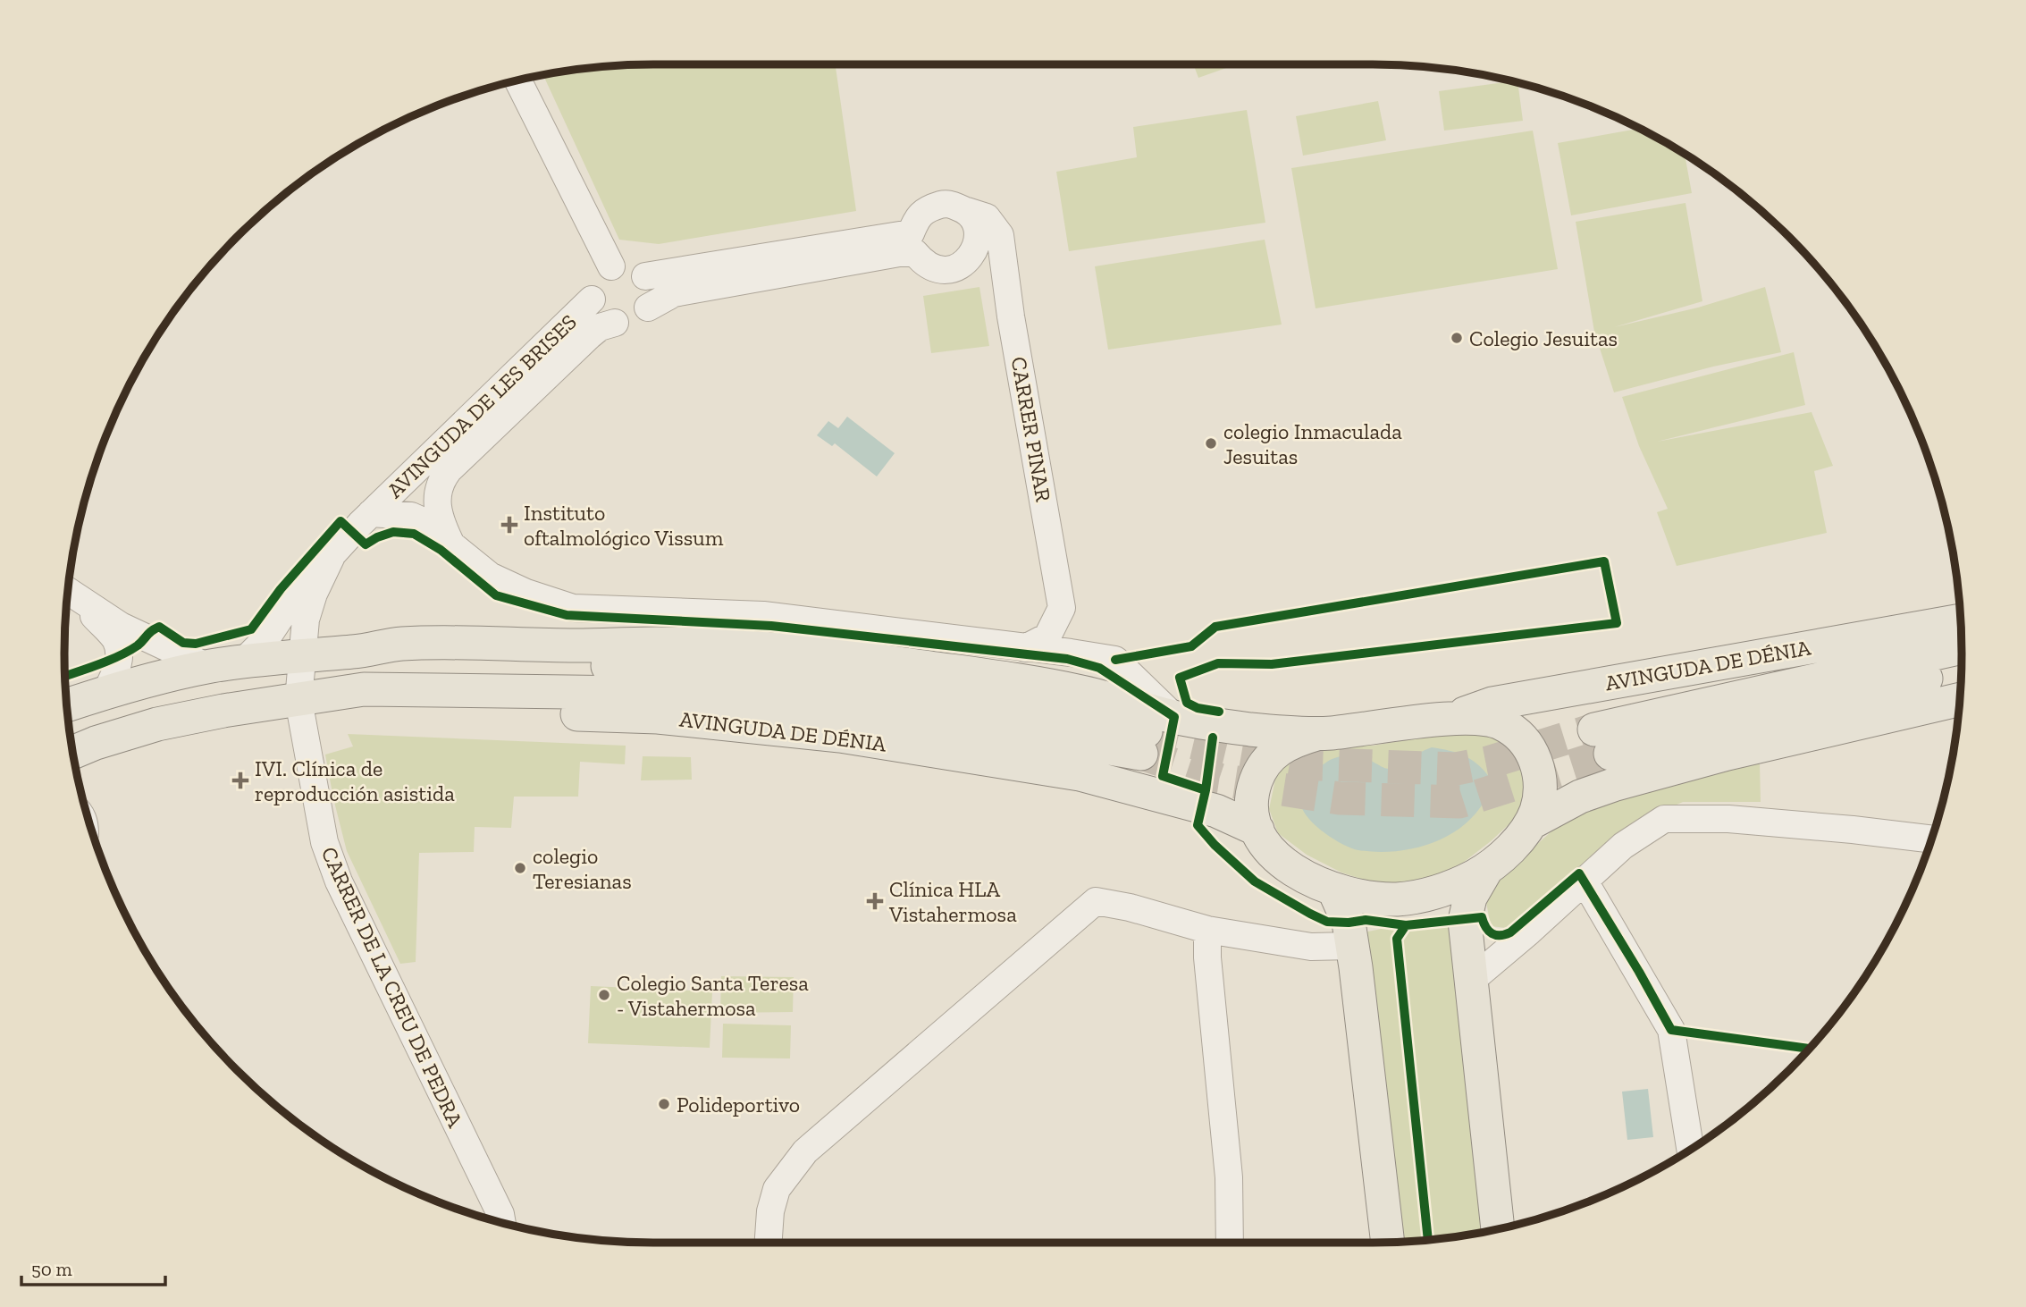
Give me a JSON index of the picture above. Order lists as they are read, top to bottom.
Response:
{
  "streets": {
    "main road": ["AVINGUDA DE DÉNIA"],
    "street": ["AVINGUDA DE LES BRISES", "CARRER PINAR", "CARRER DE LA CREU DE PEDRA"]
  },
  "crossings": [
    ["AVINGUDA DE LES BRISES", "AVINGUDA DE DÉNIA"],
    ["AVINGUDA DE LES BRISES", "CARRER DE LA CREU DE PEDRA"],
    ["AVINGUDA DE DÉNIA", "CARRER DE LA CREU DE PEDRA"]
  ],
  "places": {
    "other": [
      "Colegio Jesuitas",
      "colegio Inmaculada Jesuitas",
      "colegio Teresianas",
      "Colegio Santa Teresa - Vistahermosa",
      "Polideportivo"
    ],
    "health": ["Instituto oftalmológico Vissum", "IVI. Clínica de reproducción asistida", "Clínica HLA Vistahermosa"]
  },
  "scale_bar": "50 m"
}
